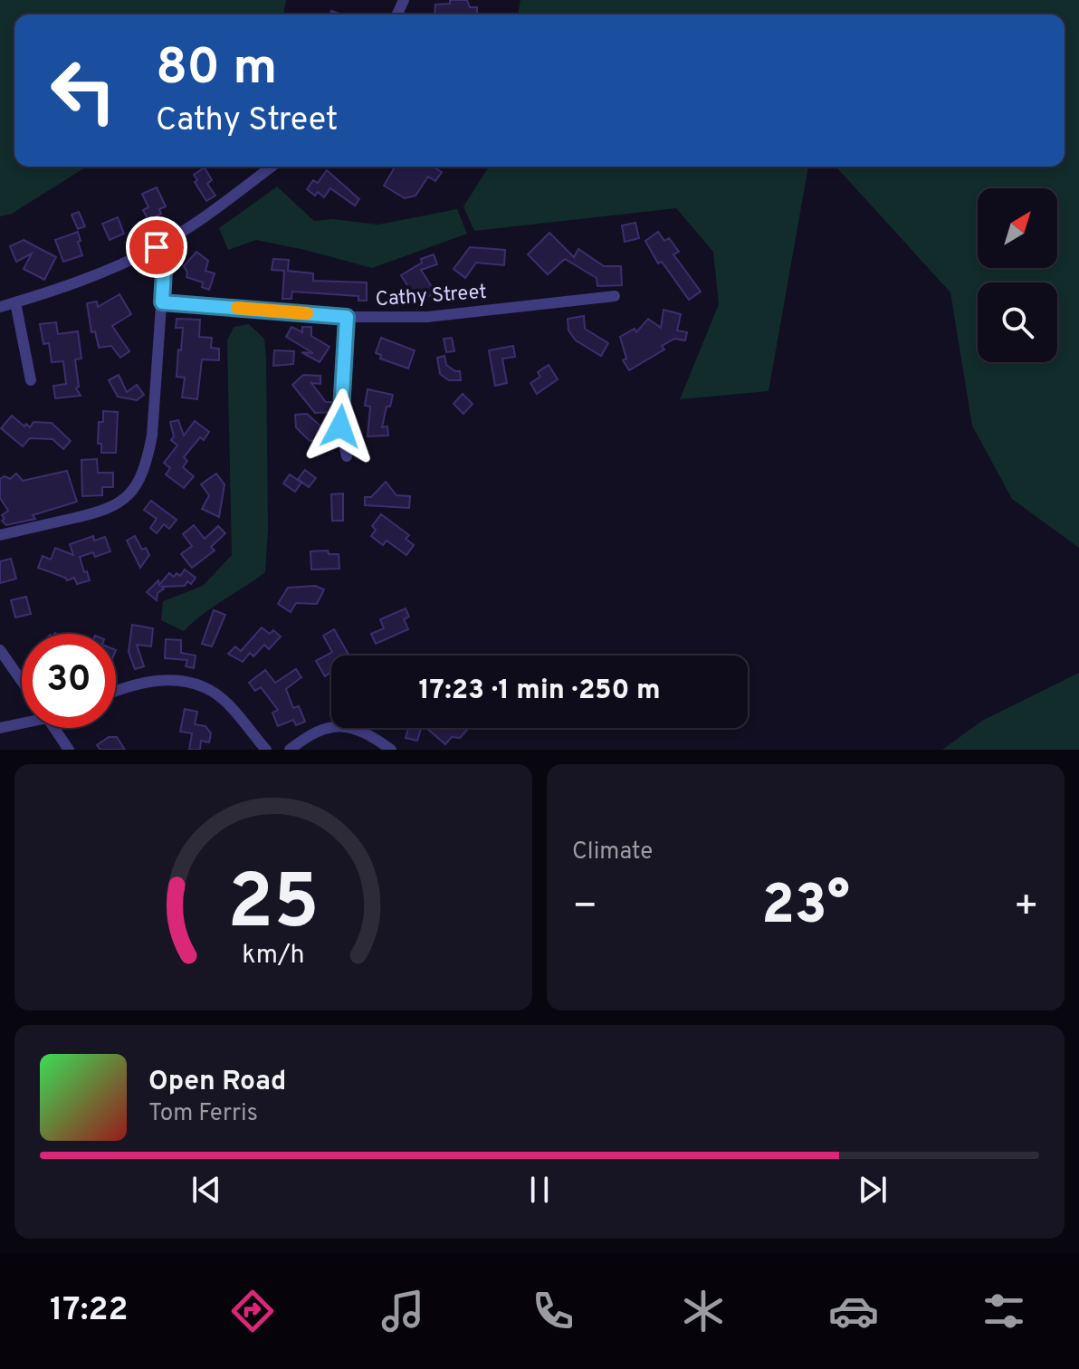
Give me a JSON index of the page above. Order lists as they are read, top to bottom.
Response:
{
  "streets": {
    "street": ["Cathy Street"]
  },
  "north": "top right",
  "page": {
    "turn": ["80 m", "Cathy Street"],
    "limit": "30",
    "trip": "17:23 · 1 min · 250 m",
    "tile": "Climate",
    "heat": ["−", "23°", "+"],
    "song": ["Open Road", "Tom Ferris"],
    "tabs": "17:22",
    "gauge": ["25", "km/h"]
  }
}
